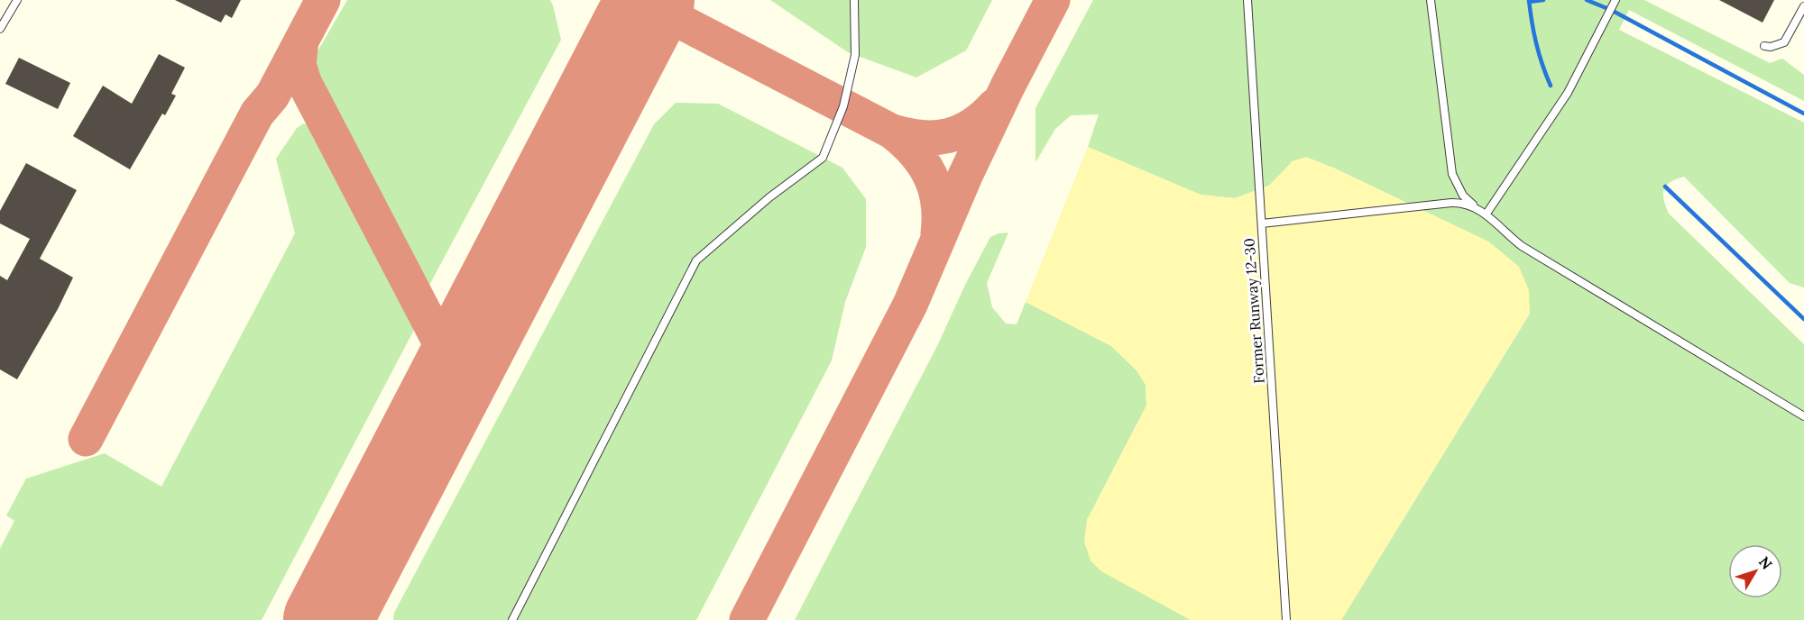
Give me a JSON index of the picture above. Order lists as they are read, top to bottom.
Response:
{
  "streets": {
    "lane": ["Former Runway 12-30"]
  },
  "north": "top right"
}
